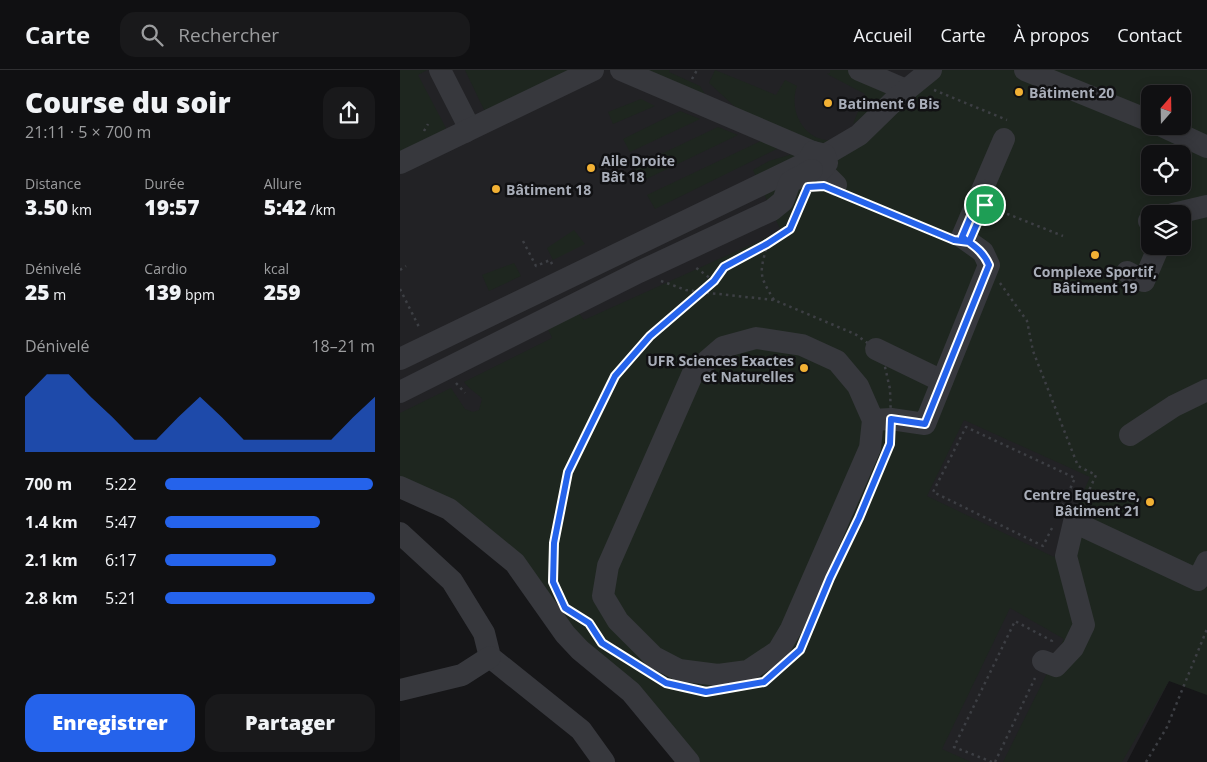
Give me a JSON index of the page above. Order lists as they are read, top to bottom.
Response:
{
  "places": [
    "Bâtiment 20",
    "Batiment 6 Bis",
    "Aile Droite Bât 18",
    "Bâtiment 18",
    "Complexe Sportif, Bâtiment 19",
    "UFR Sciences Exactes et Naturelles",
    "Centre Equestre, Bâtiment 21"
  ],
  "north": "top",
  "page": {
    "header": "Carte",
    "search": "Rechercher",
    "nav": [
      "Accueil",
      "Carte",
      "À propos",
      "Contact"
    ],
    "heading": ["Course du soir", "21:11 · 5 × 700 m"],
    "stats": [
      ["Distance", "3.50 km"],
      ["Durée", "19:57"],
      ["Allure", "5:42 /km"],
      ["Dénivelé", "25 m"],
      ["Cardio", "139 bpm"],
      ["kcal", "259"]
    ],
    "chart": ["Dénivelé", "18–21 m"],
    "list": [
      {
        "name": "700 m",
        "note": "5:22"
      },
      {
        "name": "1.4 km",
        "note": "5:47"
      },
      {
        "name": "2.1 km",
        "note": "6:17"
      },
      {
        "name": "2.8 km",
        "note": "5:21"
      }
    ],
    "buttons": ["Enregistrer", "Partager"]
  }
}
